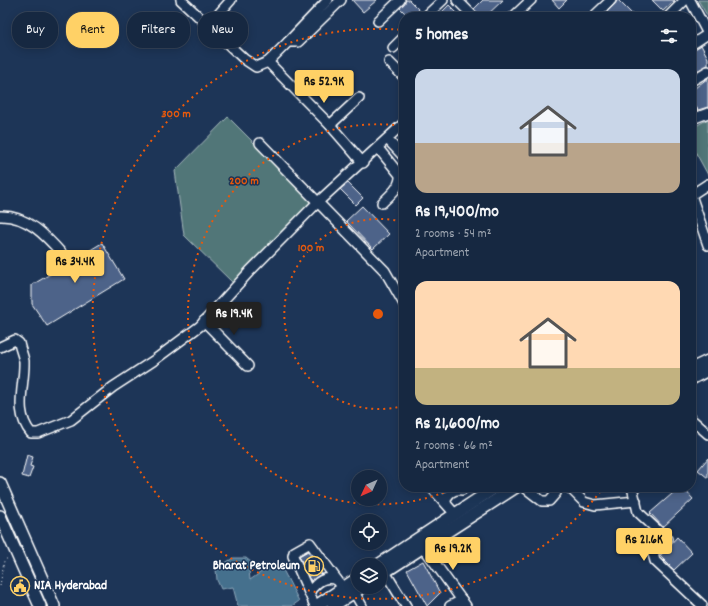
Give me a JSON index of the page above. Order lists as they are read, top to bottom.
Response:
{
  "places": {
    "fuel station": ["Bharat Petroleum"],
    "public building": ["NIA Hyderabad"]
  },
  "north": "bottom left",
  "page": {
    "chip": [
      "Buy",
      "Rent",
      "Filters",
      "New"
    ],
    "heading": "5 homes",
    "list": [
      {
        "name": "Rs 19,400/mo",
        "note": "2 rooms · 54 m² · Apartment"
      },
      {
        "name": "Rs 21,600/mo",
        "note": "2 rooms · 66 m² · Apartment"
      }
    ],
    "price": [
      "Rs 52.9K",
      "Rs 34.4K",
      "Rs 19.4K",
      "Rs 21.6K",
      "Rs 19.2K"
    ]
  },
  "rings": ["300 m", "200 m", "100 m"]
}
